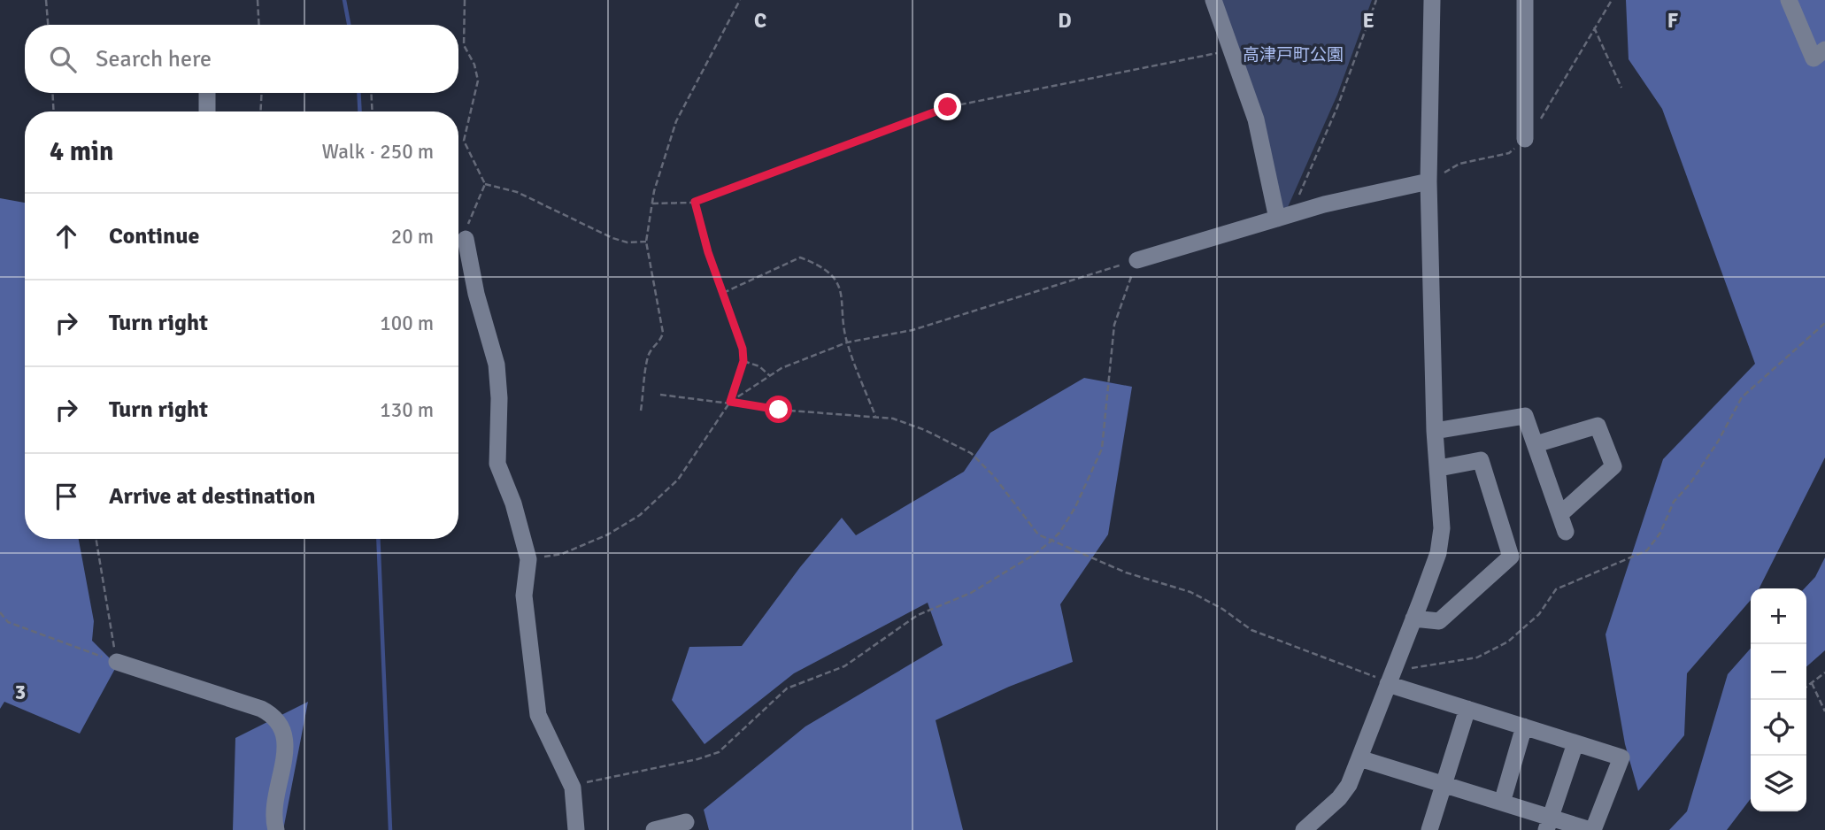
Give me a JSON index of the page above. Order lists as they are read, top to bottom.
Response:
{
  "parks": ["高津戸町公園"],
  "page": {
    "search": "Search here",
    "heading": ["4 min", "Walk · 250 m"],
    "list": [
      ["Continue", "20 m"],
      ["Turn right", "100 m"],
      ["Turn right", "130 m"],
      "Arrive at destination"
    ],
    "map_buttons": ["+", "−"]
  },
  "grid": {
    "columns": [
      "C",
      "D",
      "E",
      "F"
    ],
    "rows": ["3"]
  }
}
